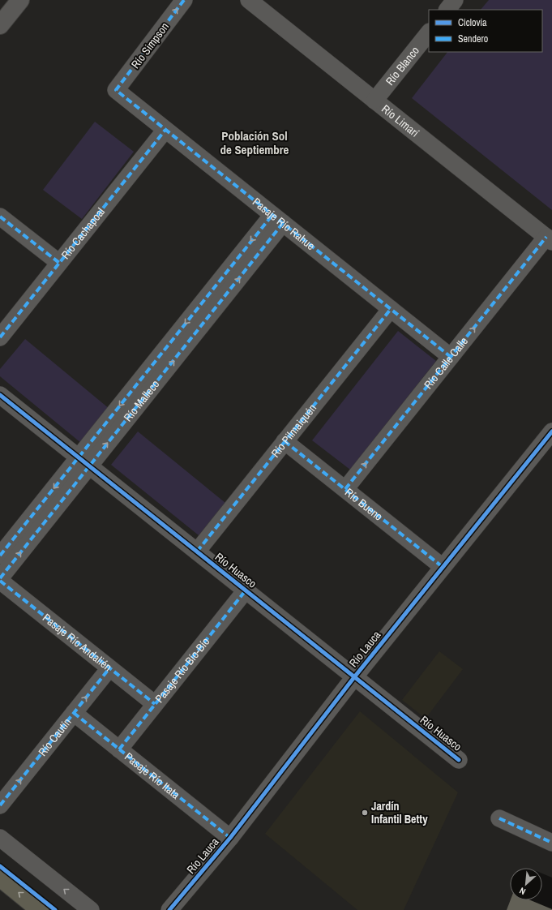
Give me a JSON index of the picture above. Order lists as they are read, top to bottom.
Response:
{
  "streets": {
    "street": [
      "Río Simpson",
      "Río Blanco",
      "Río Limarí",
      "Pasaje Río Rahue",
      "Río Cachapoal",
      "Río Calle Calle",
      "Río Malleco",
      "Río Pilmaiquén",
      "Río Bueno",
      "Río Huasco",
      "Pasaje Río Andalién",
      "Río Lauca",
      "Pasaje Río Bío-Bío",
      "Río Cautín",
      "Pasaje Río Itata"
    ]
  },
  "crossings": [
    ["Río Simpson", "Pasaje Río Rahue"],
    ["Río Blanco", "Río Limarí"],
    ["Río Limarí", "Río Calle Calle"],
    ["Pasaje Río Rahue", "Río Cachapoal"],
    ["Pasaje Río Rahue", "Río Calle Calle"],
    ["Pasaje Río Rahue", "Río Malleco"],
    ["Pasaje Río Rahue", "Río Pilmaiquén"],
    ["Río Calle Calle", "Río Bueno"],
    ["Río Malleco", "Río Huasco"],
    ["Río Malleco", "Pasaje Río Andalién"],
    ["Río Pilmaiquén", "Río Bueno"],
    ["Río Pilmaiquén", "Río Huasco"],
    ["Río Bueno", "Río Lauca"],
    ["Río Huasco", "Río Lauca"],
    ["Río Huasco", "Pasaje Río Bío-Bío"],
    ["Pasaje Río Andalién", "Pasaje Río Bío-Bío"],
    ["Pasaje Río Andalién", "Río Cautín"],
    ["Río Lauca", "Pasaje Río Itata"],
    ["Pasaje Río Bío-Bío", "Pasaje Río Itata"],
    ["Río Cautín", "Pasaje Río Itata"]
  ],
  "one_way": ["Río Simpson", "Río Calle Calle", "Río Cautín"],
  "districts": ["Población Sol de Septiembre"],
  "places": ["Jardín Infantil Betty"],
  "legend": ["Ciclovía", "Sendero"],
  "north": "bottom left"
}
